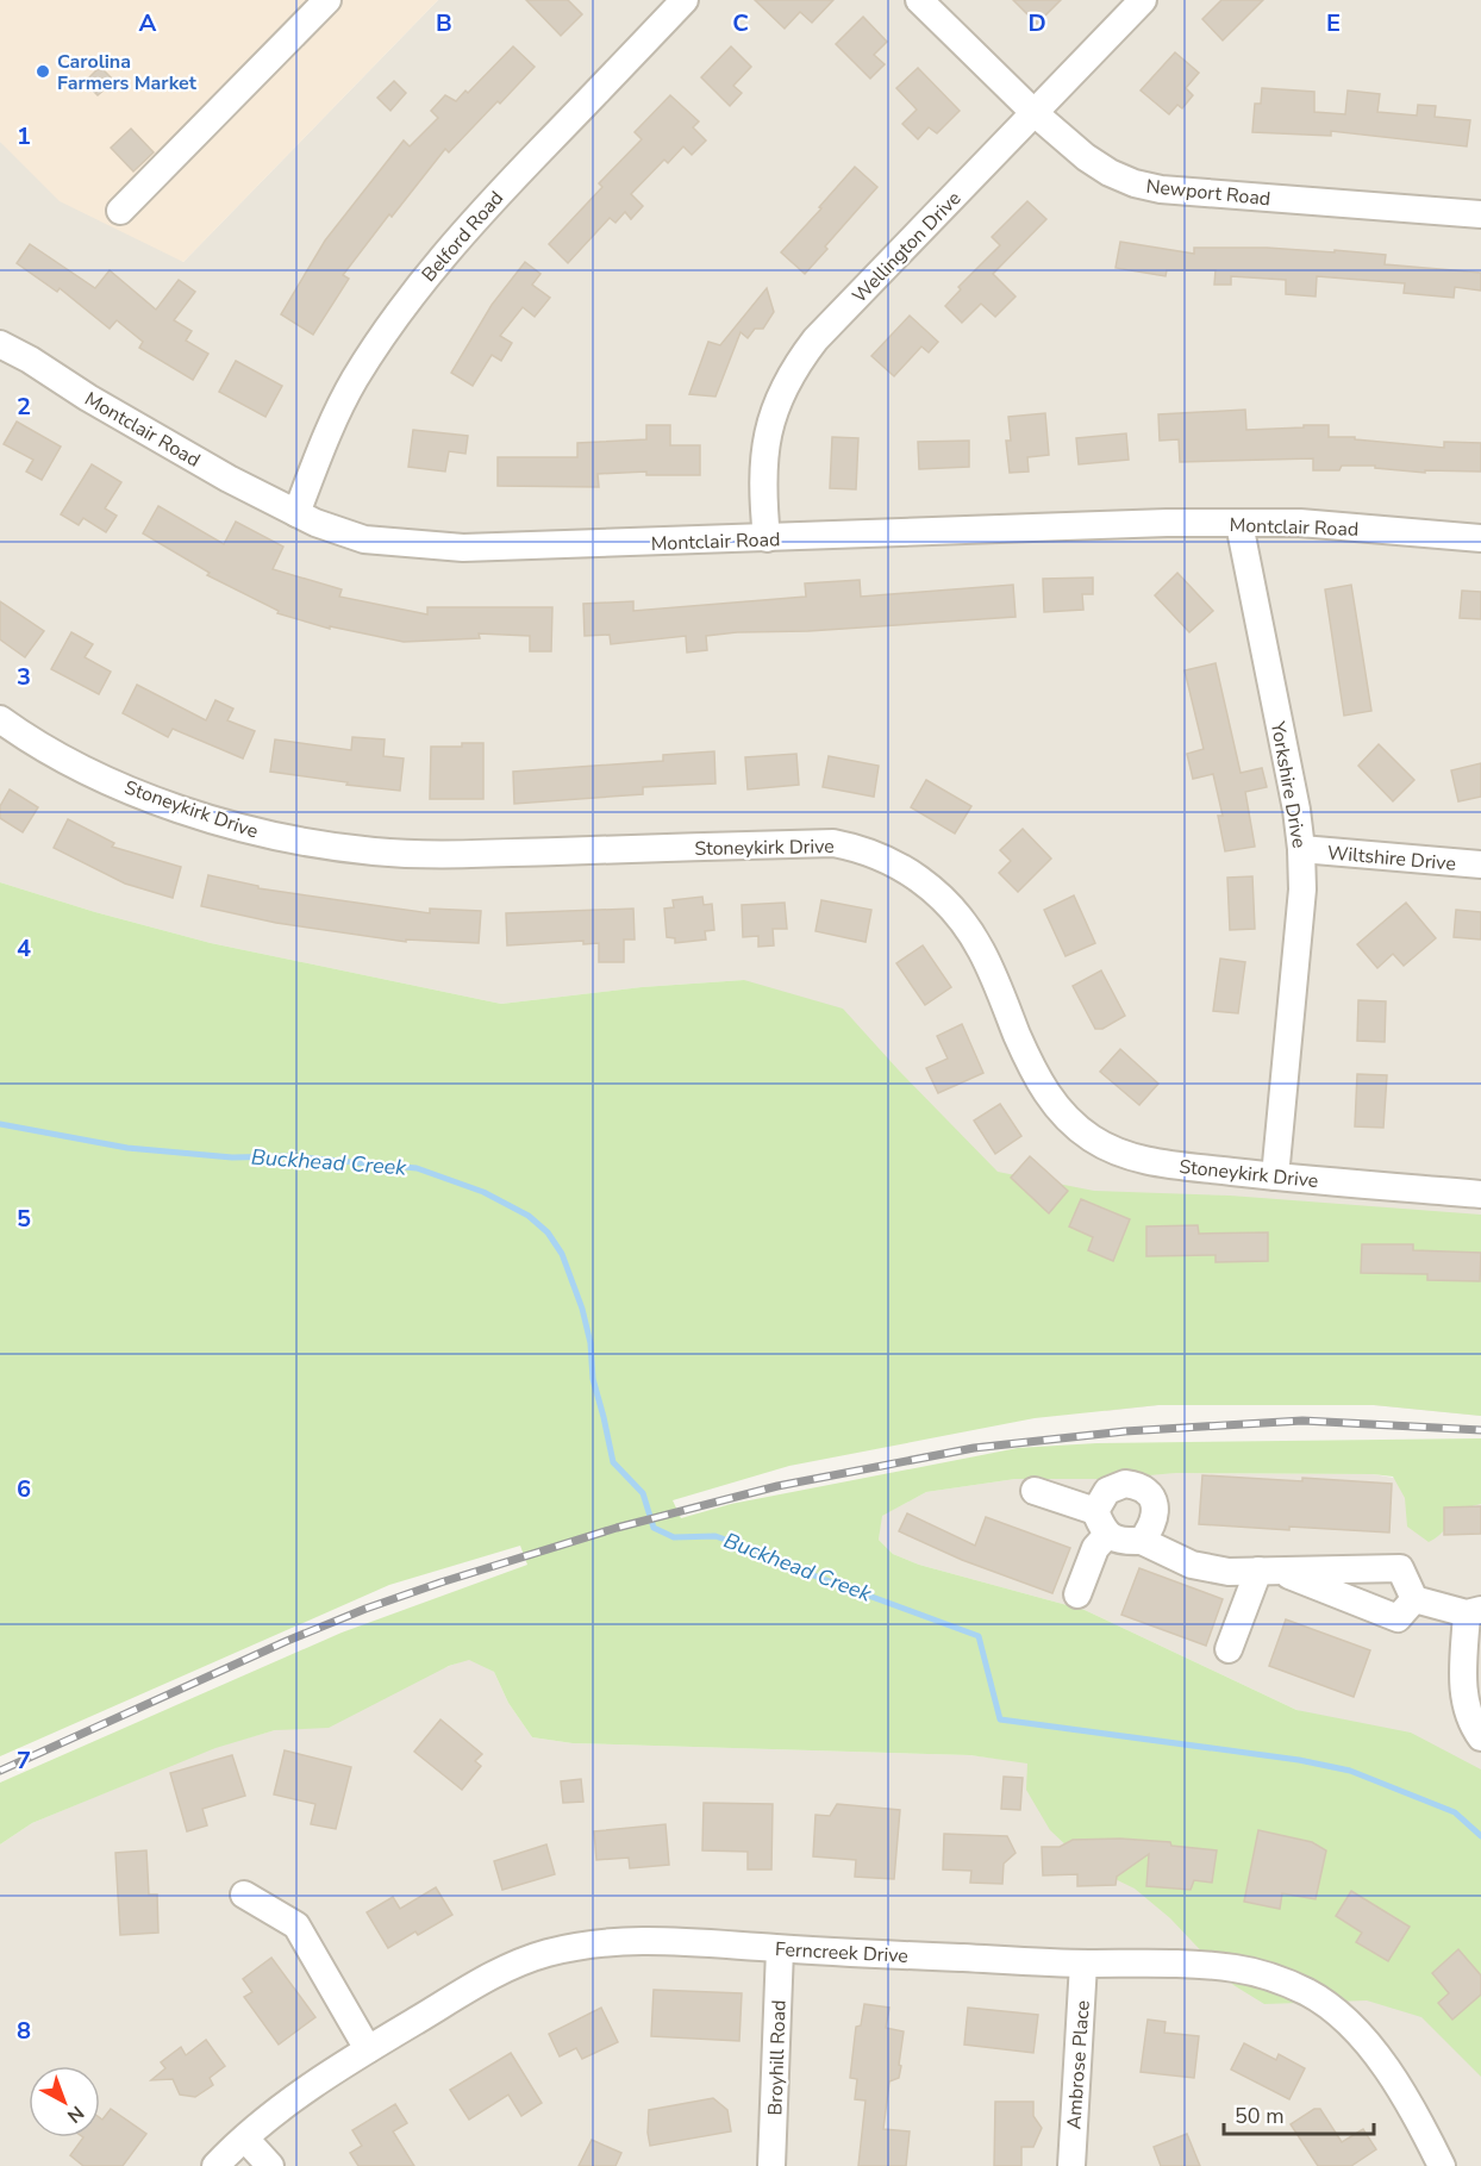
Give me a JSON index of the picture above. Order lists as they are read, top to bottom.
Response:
{
  "streets": {
    "street": [
      "Newport Road",
      "Belford Road",
      "Wellington Drive",
      "Montclair Road",
      "Yorkshire Drive",
      "Stoneykirk Drive",
      "Wiltshire Drive",
      "Ferncreek Drive",
      "Broyhill Road",
      "Ambrose Place"
    ]
  },
  "crossings": [
    ["Newport Road", "Wellington Drive"],
    ["Belford Road", "Montclair Road"],
    ["Wellington Drive", "Montclair Road"],
    ["Montclair Road", "Yorkshire Drive"],
    ["Yorkshire Drive", "Stoneykirk Drive"],
    ["Yorkshire Drive", "Wiltshire Drive"],
    ["Ferncreek Drive", "Broyhill Road"],
    ["Ferncreek Drive", "Ambrose Place"]
  ],
  "water": ["Buckhead Creek"],
  "places": ["Carolina Farmers Market"],
  "scale_bar": "50 m",
  "north": "bottom right",
  "grid": {
    "columns": [
      "A",
      "B",
      "C",
      "D",
      "E"
    ],
    "rows": [
      "1",
      "2",
      "3",
      "4",
      "5",
      "6",
      "7",
      "8"
    ]
  }
}
